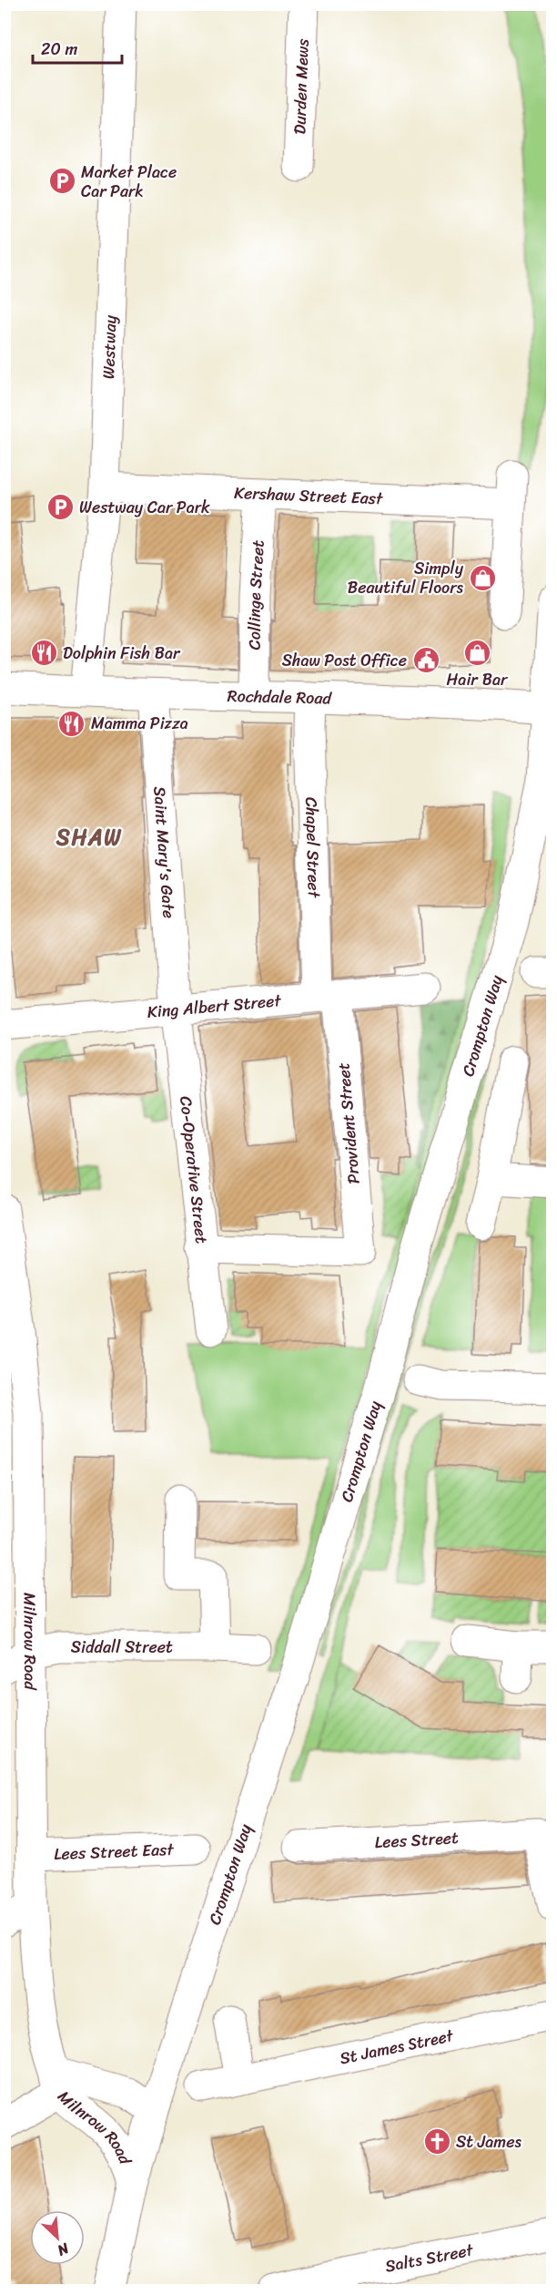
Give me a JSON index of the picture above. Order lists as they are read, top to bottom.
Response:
{
  "streets": {
    "street": [
      "Durden Mews",
      "Westway",
      "Kershaw Street East",
      "Collinge Street",
      "Rochdale Road",
      "Chapel Street",
      "Saint Mary's Gate",
      "King Albert Street",
      "Crompton Way",
      "Provident Street",
      "Co-Operative Street",
      "Milnrow Road",
      "Siddall Street",
      "Lees Street",
      "Lees Street East",
      "St James Street",
      "Salts Street"
    ]
  },
  "crossings": [
    ["Westway", "Kershaw Street East"],
    ["Westway", "Rochdale Road"],
    ["Kershaw Street East", "Collinge Street"],
    ["Collinge Street", "Rochdale Road"],
    ["Rochdale Road", "Chapel Street"],
    ["Rochdale Road", "Saint Mary's Gate"],
    ["Rochdale Road", "Crompton Way"],
    ["Chapel Street", "King Albert Street"],
    ["Chapel Street", "Provident Street"],
    ["Saint Mary's Gate", "King Albert Street"],
    ["Saint Mary's Gate", "Co-Operative Street"],
    ["King Albert Street", "Provident Street"],
    ["King Albert Street", "Co-Operative Street"],
    ["Crompton Way", "Milnrow Road"],
    ["Provident Street", "Co-Operative Street"],
    ["Milnrow Road", "Siddall Street"],
    ["Milnrow Road", "Lees Street East"]
  ],
  "districts": ["SHAW"],
  "places": {
    "parking": ["Market Place Car Park", "Westway Car Park"],
    "shop": ["Simply Beautiful Floors", "Hair Bar"],
    "restaurant": ["Dolphin Fish Bar", "Mamma Pizza"],
    "public building": ["Shaw Post Office"],
    "church": ["St James"]
  },
  "scale_bar": "20 m",
  "north": "bottom right"
}
